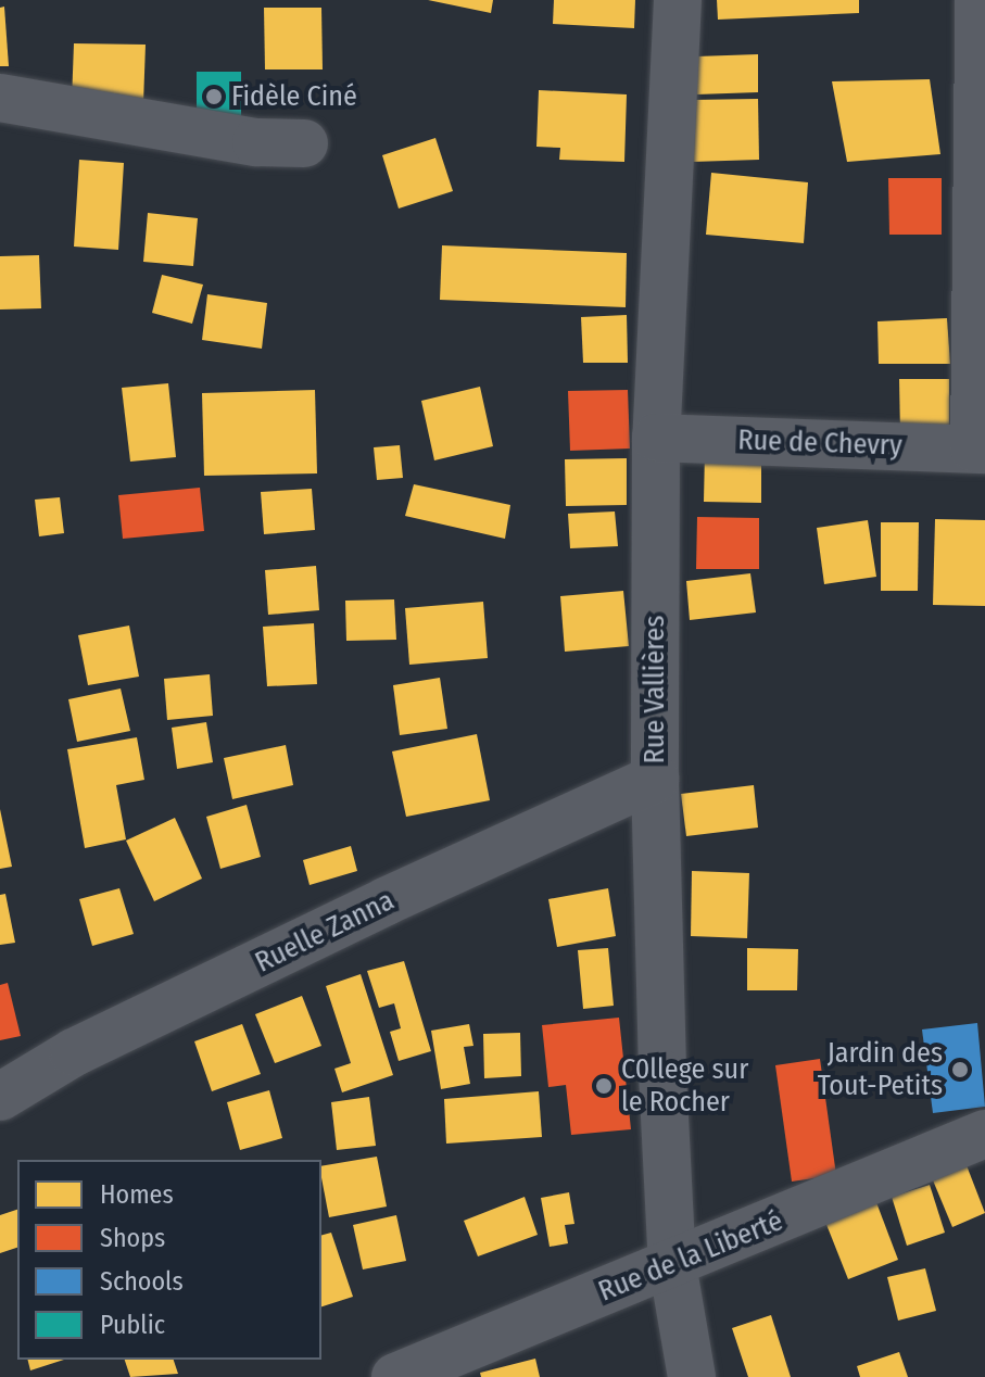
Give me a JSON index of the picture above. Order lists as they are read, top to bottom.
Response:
{
  "streets": {
    "street": [
      "Rue de Chevry",
      "Rue Vallières",
      "Ruelle Zanna",
      "Rue de la Liberté"
    ]
  },
  "crossings": [
    ["Rue de Chevry", "Rue Vallières"],
    ["Rue Vallières", "Ruelle Zanna"],
    ["Rue Vallières", "Rue de la Liberté"]
  ],
  "places": ["Fidèle Ciné", "Jardin des Tout-Petits", "C0llege sur le Rocher"],
  "legend": [
    "Homes",
    "Shops",
    "Schools",
    "Public"
  ]
}
